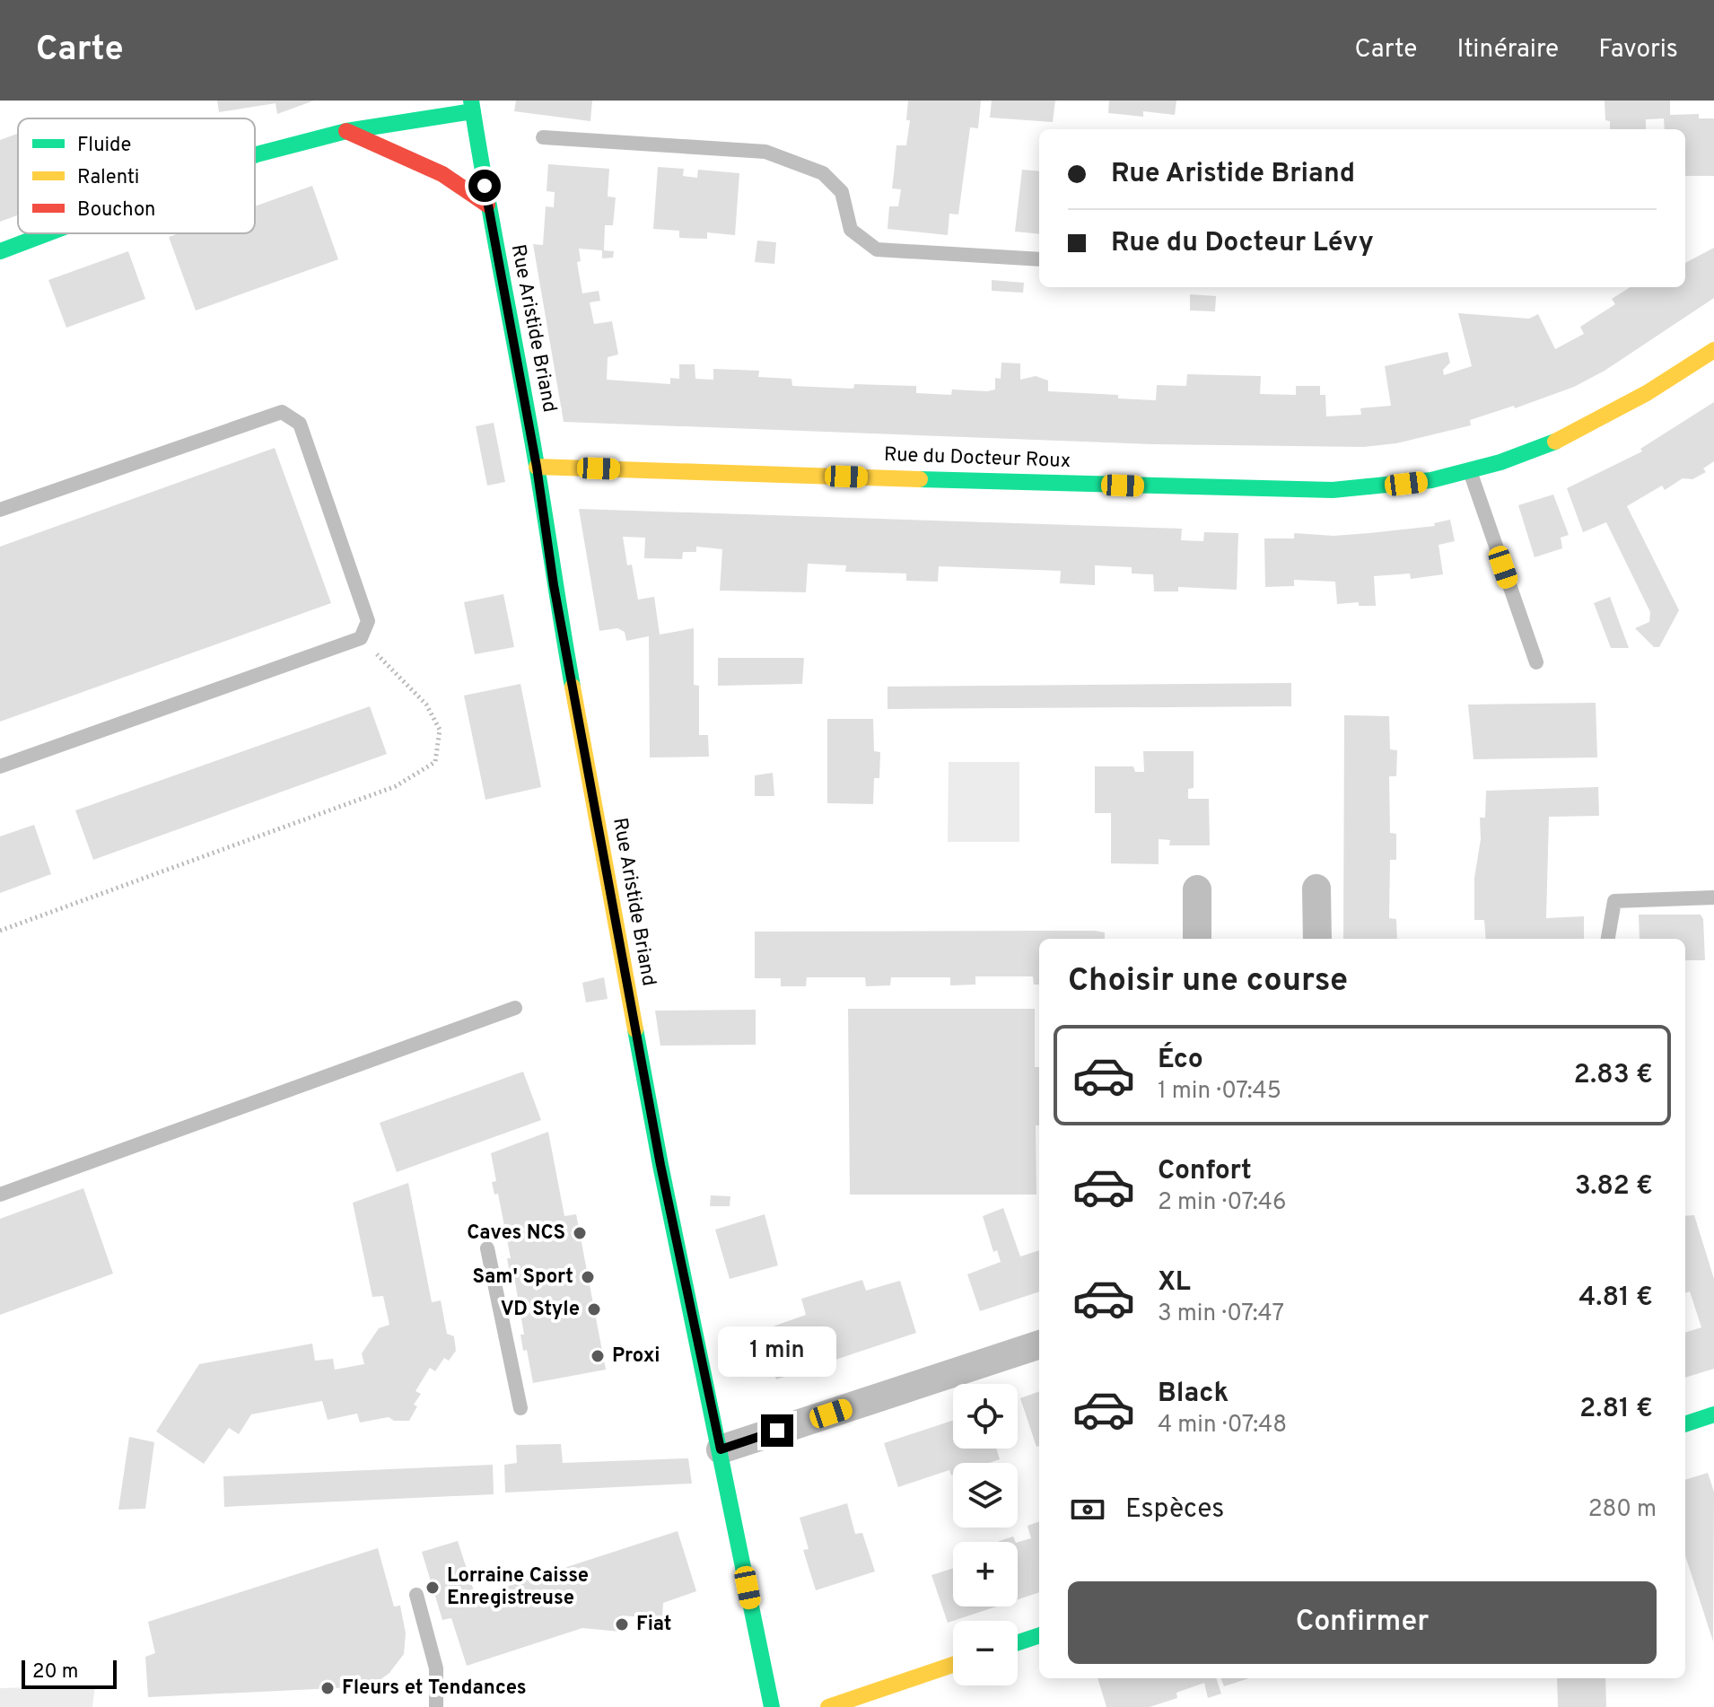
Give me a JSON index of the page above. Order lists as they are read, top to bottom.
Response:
{
  "streets": {
    "street": ["Rue Aristide Briand", "Rue du Docteur Roux"]
  },
  "crossings": [
    ["Rue Aristide Briand", "Rue du Docteur Roux"]
  ],
  "places": [
    "Caves NCS",
    "Sam' Sport",
    "VD Style",
    "Proxi",
    "Lorraine Caisse Enregistreuse",
    "Fiat",
    "Fleurs et Tendances"
  ],
  "legend": ["Fluide", "Ralenti", "Bouchon"],
  "scale_bar": "20 m",
  "page": {
    "header": "Carte",
    "nav": ["Carte", "Itinéraire", "Favoris"],
    "banner": ["Rue Aristide Briand", "Rue du Docteur Lévy"],
    "heading": "Choisir une course",
    "list": [
      {
        "name": "Éco",
        "note": "1 min · 07:45",
        "value": "2.83 €"
      },
      {
        "name": "Confort",
        "note": "2 min · 07:46",
        "value": "3.82 €"
      },
      {
        "name": "XL",
        "note": "3 min · 07:47",
        "value": "4.81 €"
      },
      {
        "name": "Black",
        "note": "4 min · 07:48",
        "value": "2.81 €"
      }
    ],
    "bubble": "1 min",
    "map_buttons": ["+", "−"],
    "pay": ["Espèces", "280 m"],
    "buttons": "Confirmer",
    "scale": "20 m"
  }
}
